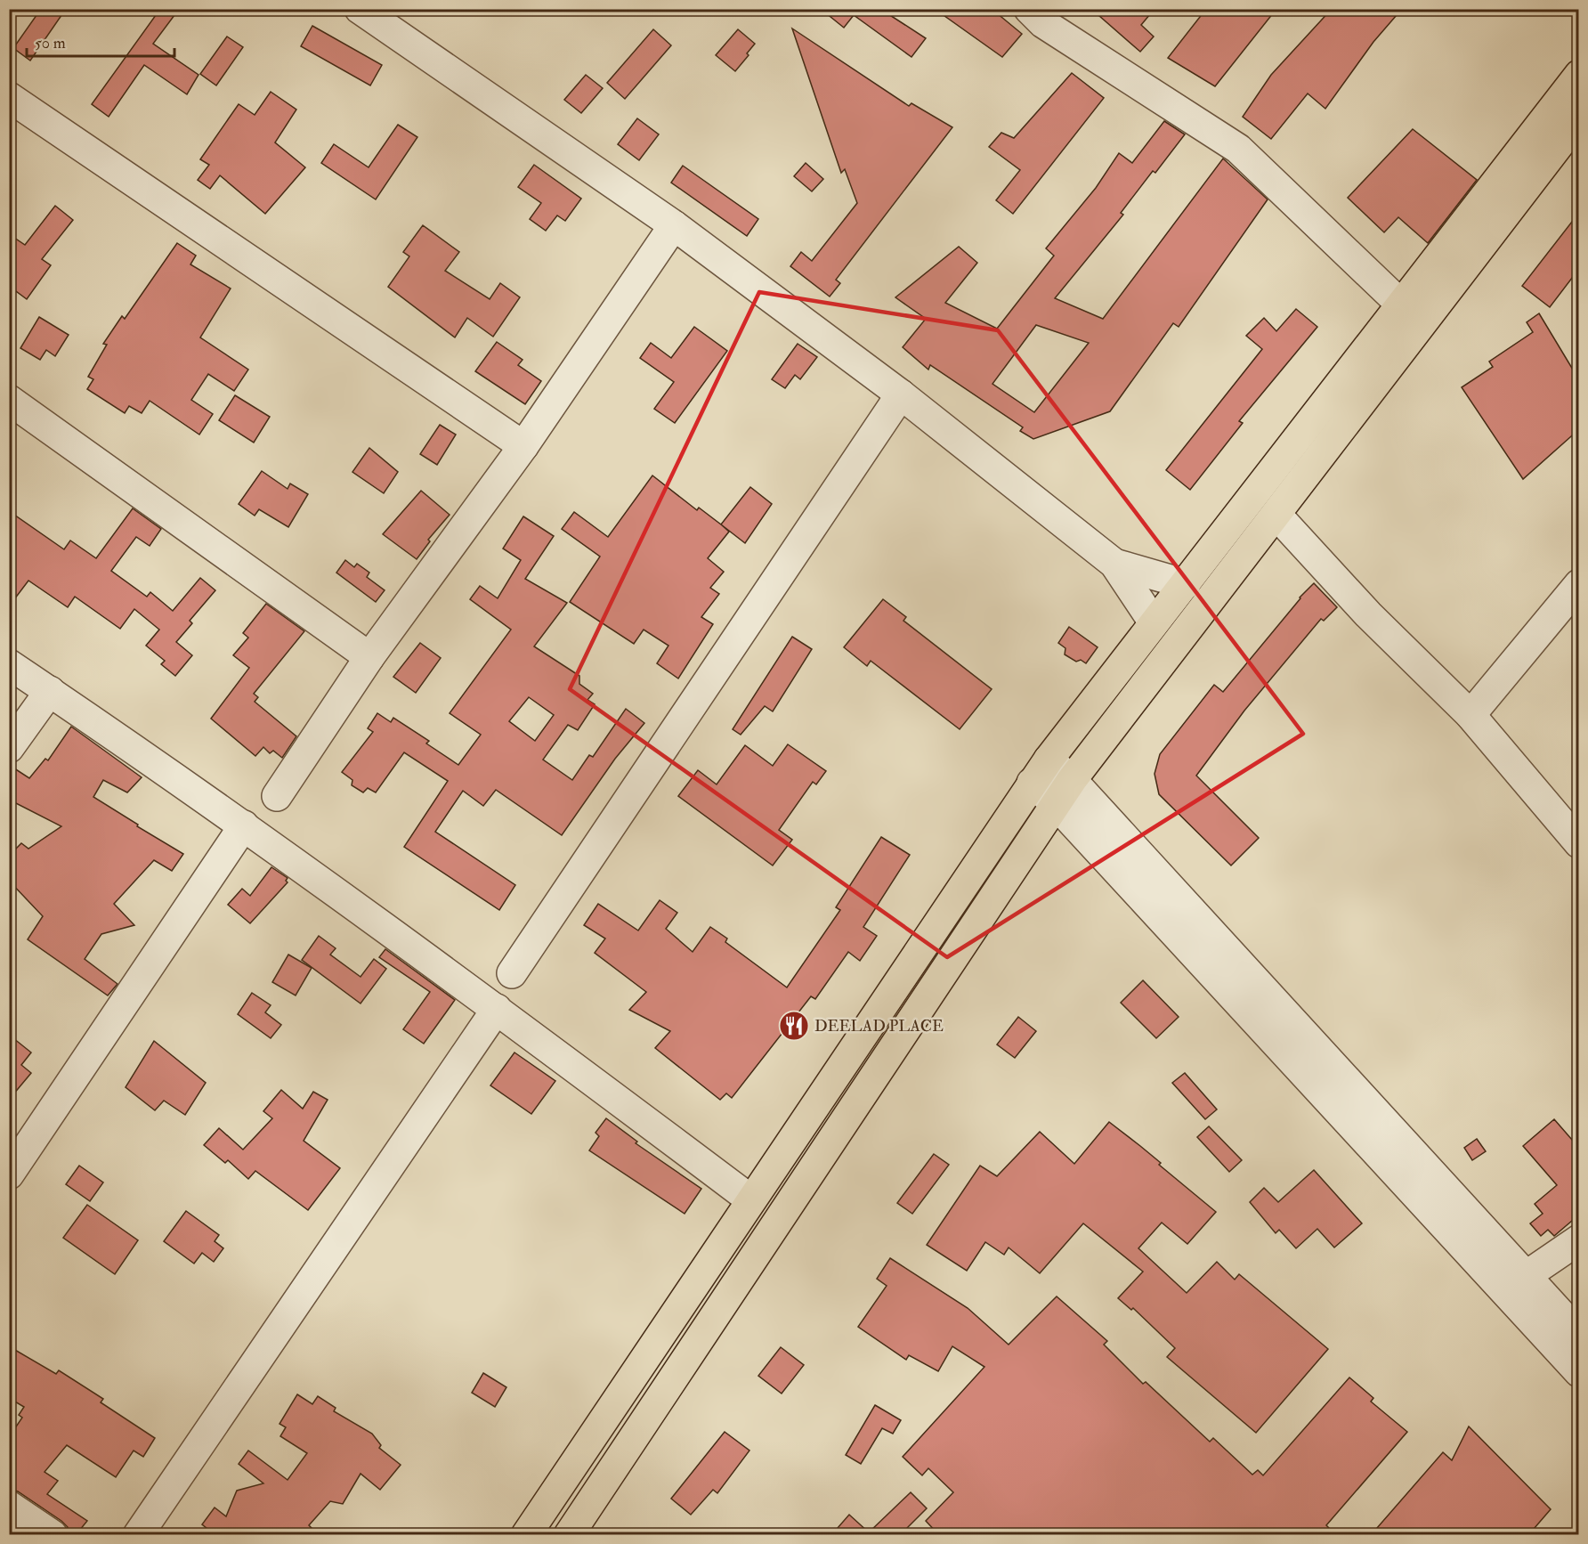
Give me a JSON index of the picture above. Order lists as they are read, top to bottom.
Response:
{
  "places": {
    "restaurant": ["DEELAD PLACE"]
  },
  "scale_bar": "50 m"
}
